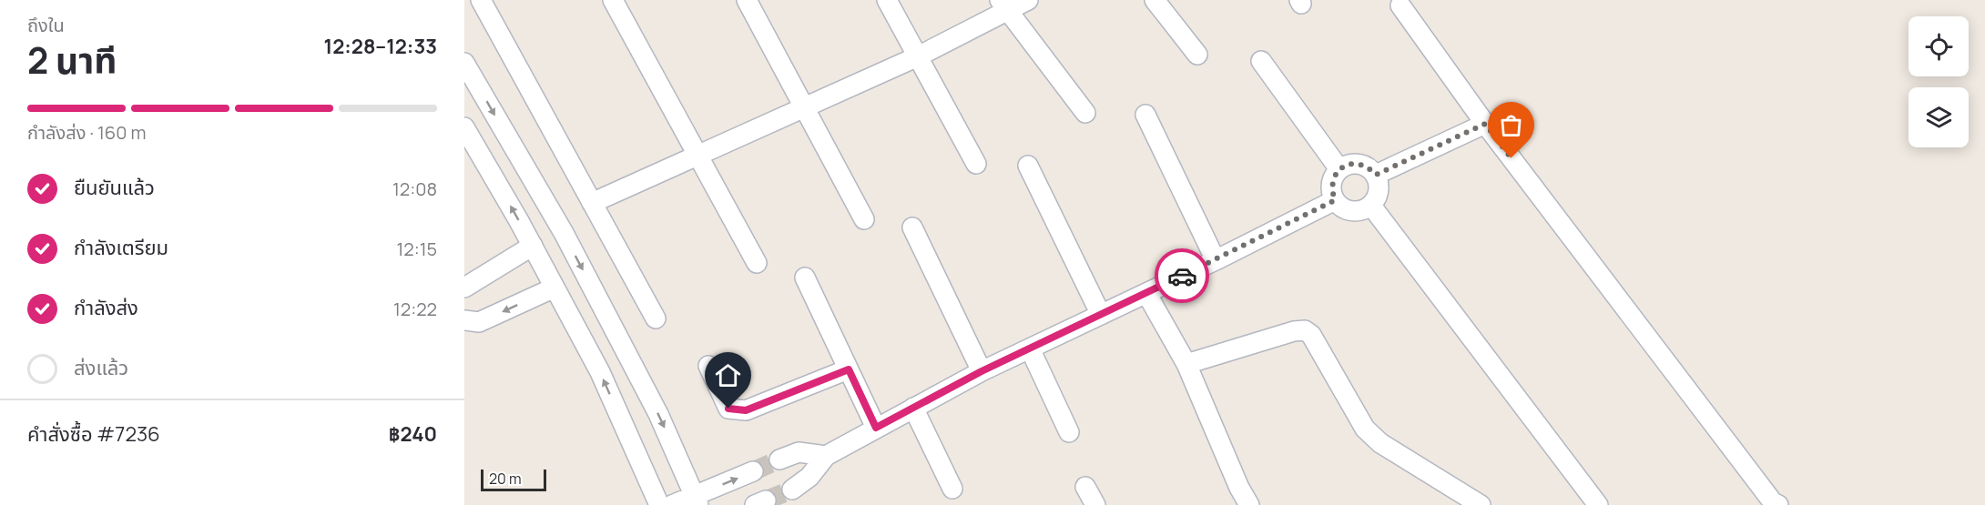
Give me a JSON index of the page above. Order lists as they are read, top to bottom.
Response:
{
  "scale_bar": "20 m",
  "page": {
    "heading": ["2 นาที", "ถึงใน", "12:28–12:33"],
    "panel": ["คำสั่งซื้อ #7236", "฿240"],
    "bar": "กำลังส่ง · 160 m",
    "list": [
      ["ยืนยันแล้ว", "12:08"],
      ["กำลังเตรียม", "12:15"],
      ["กำลังส่ง", "12:22"],
      "ส่งแล้ว"
    ],
    "scale": "20 m"
  }
}
